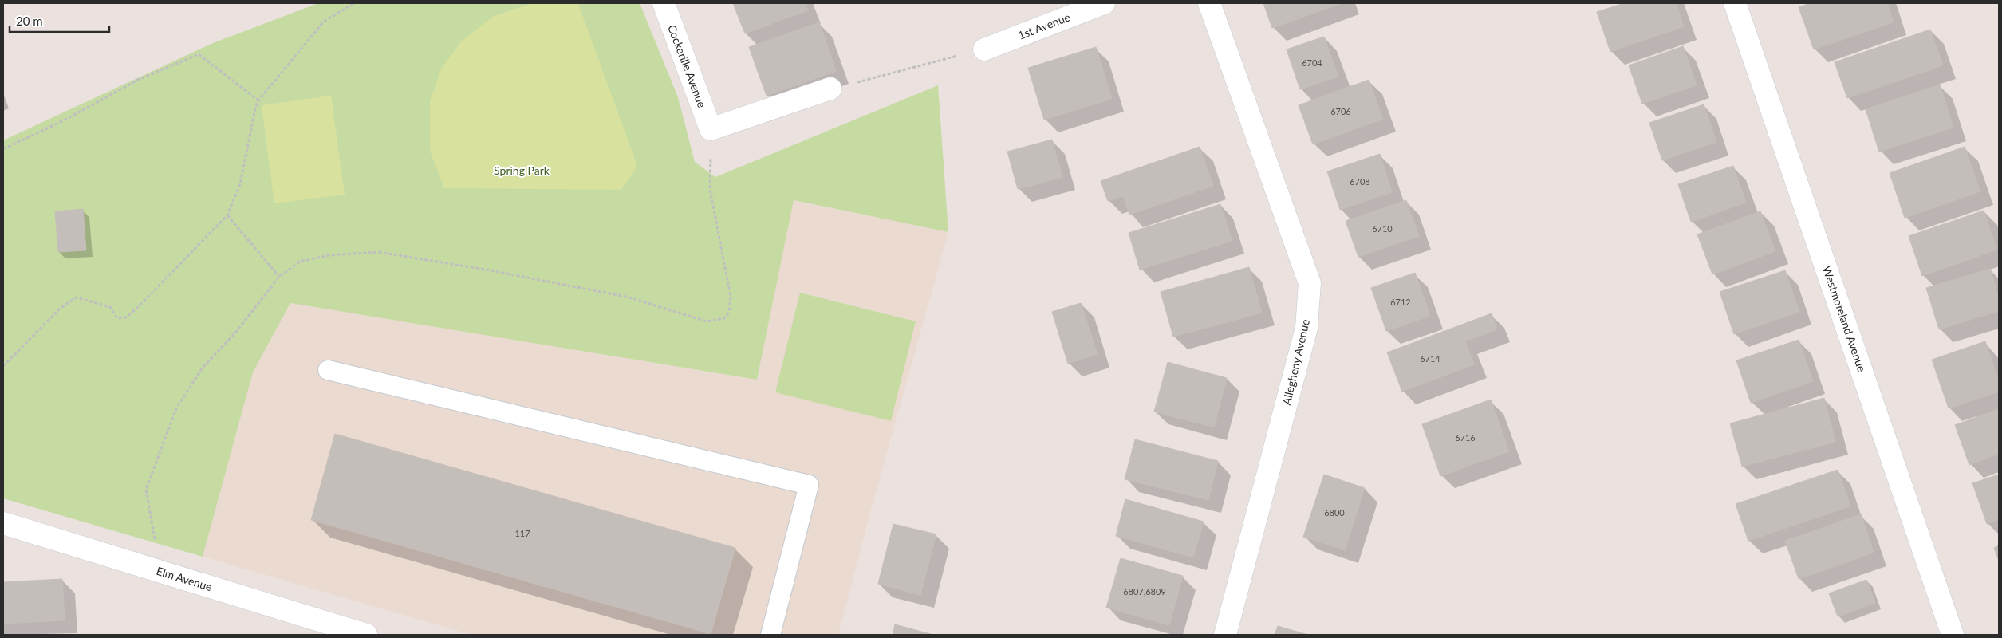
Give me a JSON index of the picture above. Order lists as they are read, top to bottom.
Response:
{
  "streets": {
    "street": [
      "1st Avenue",
      "Cockerille Avenue",
      "Westmoreland Avenue",
      "Allegheny Avenue",
      "Elm Avenue"
    ]
  },
  "parks": ["Spring Park"],
  "house_numbers": [
    "6704",
    "6706",
    "6708",
    "6710",
    "6712",
    "6714",
    "6716",
    "6800",
    "117",
    "6807,6809"
  ],
  "scale_bar": "20 m"
}
